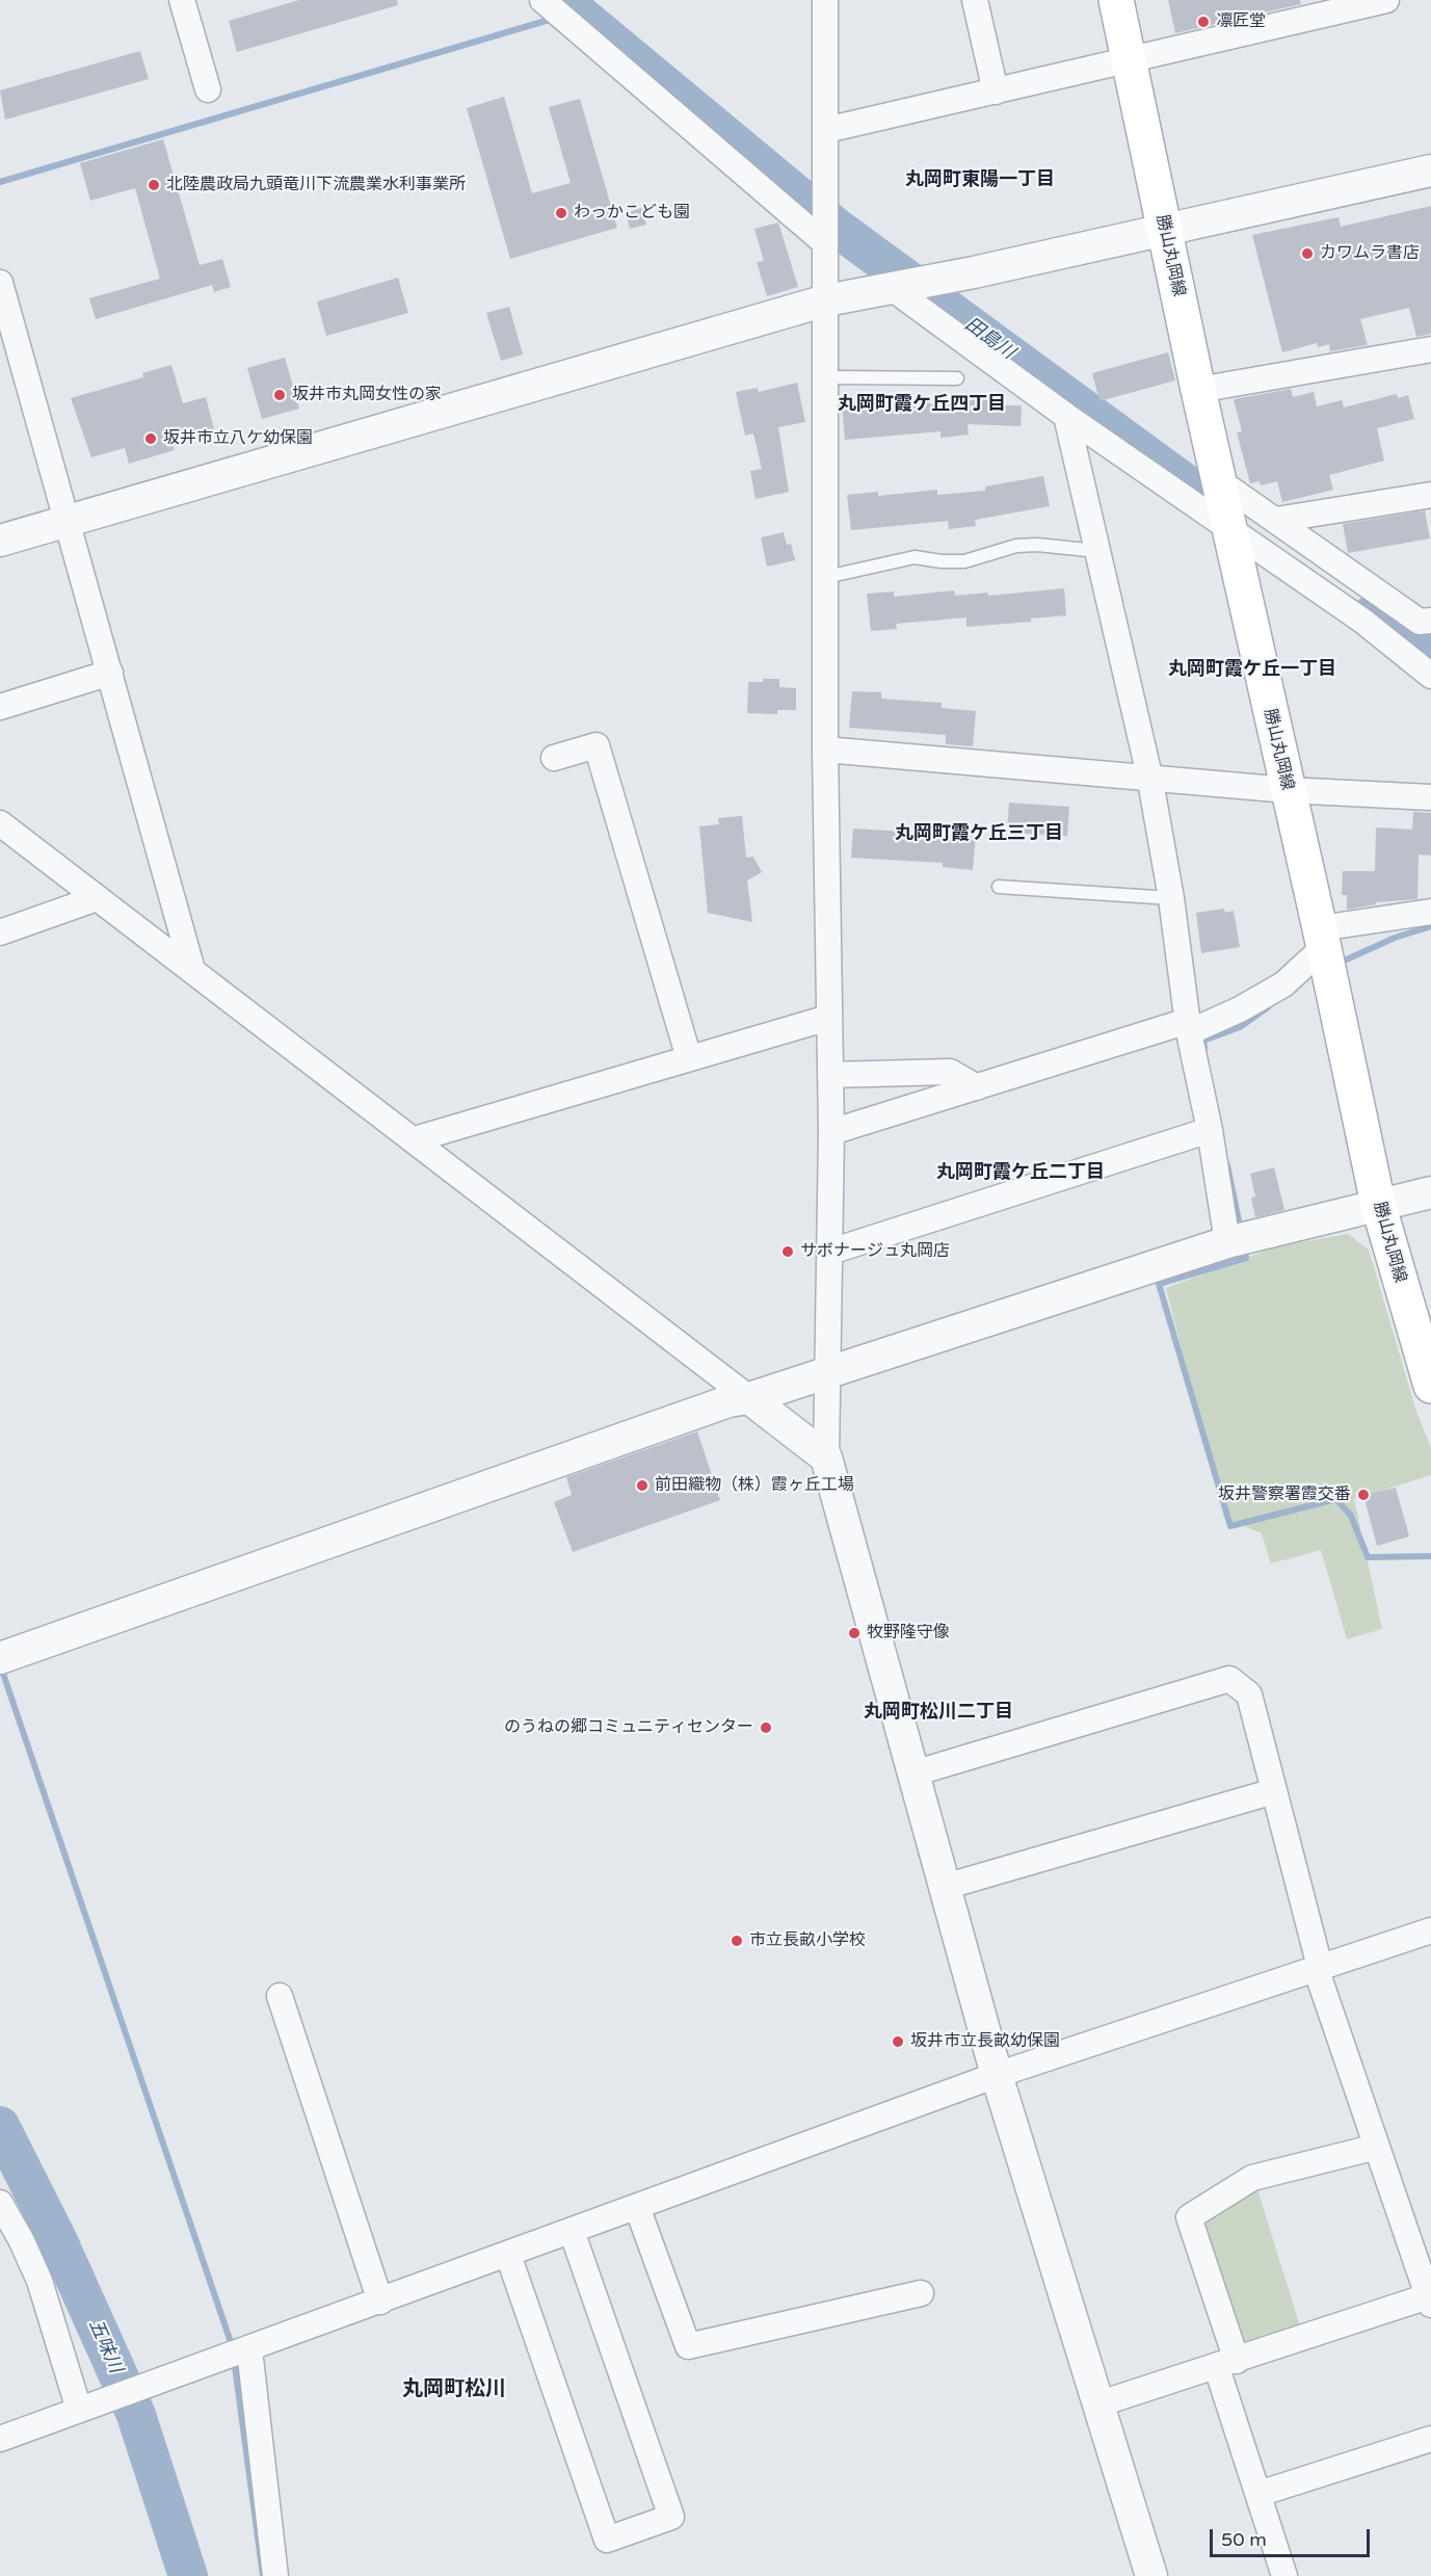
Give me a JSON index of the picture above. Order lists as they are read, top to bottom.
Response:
{
  "streets": {
    "main road": ["勝山丸岡線"]
  },
  "districts": [
    "丸岡町東陽一丁目",
    "丸岡町霞ケ丘四丁目",
    "丸岡町霞ケ丘一丁目",
    "丸岡町霞ケ丘三丁目",
    "丸岡町霞ケ丘二丁目",
    "丸岡町松川二丁目",
    "丸岡町松川"
  ],
  "water": ["田島川", "五味川"],
  "places": [
    "凛匠堂",
    "北陸農政局九頭竜川下流農業水利事業所",
    "わっかこども園",
    "カワムラ書店",
    "坂井市丸岡女性の家",
    "坂井市立八ケ幼保園",
    "サボナージュ丸岡店",
    "前田織物（株）霞ヶ丘工場",
    "坂井警察署霞交番",
    "牧野隆守像",
    "のうねの郷コミュニティセンター",
    "市立長畝小学校",
    "坂井市立長畝幼保園"
  ],
  "scale_bar": "50 m"
}
